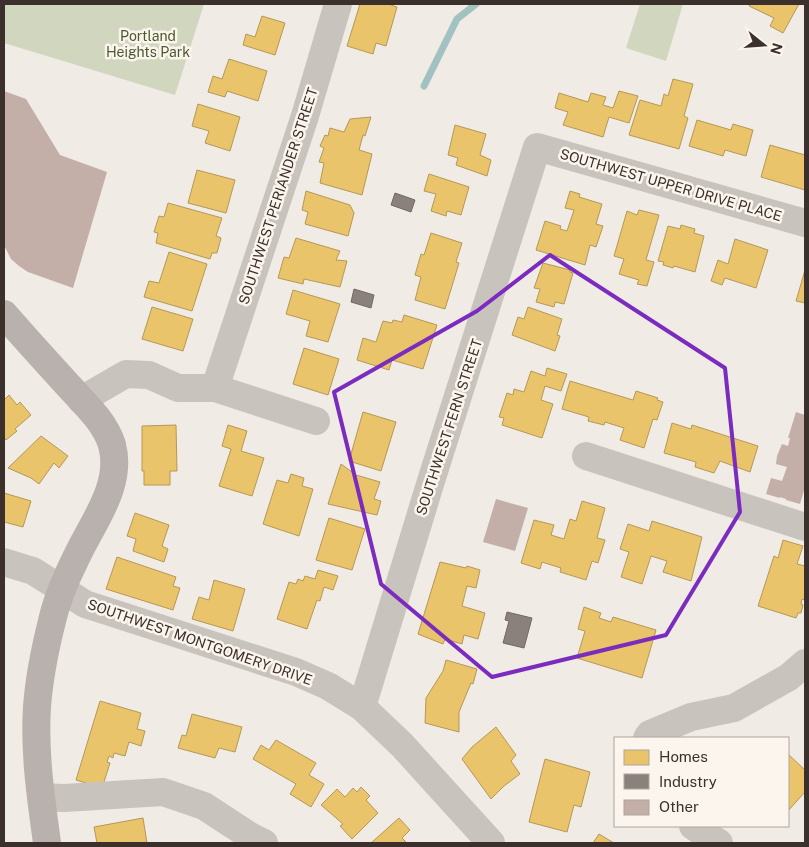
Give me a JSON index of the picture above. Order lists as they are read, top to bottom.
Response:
{
  "streets": {
    "street": [
      "SOUTHWEST UPPER DRIVE PLACE",
      "SOUTHWEST PERIANDER STREET",
      "SOUTHWEST FERN STREET",
      "SOUTHWEST MONTGOMERY DRIVE"
    ]
  },
  "crossings": [
    ["SOUTHWEST UPPER DRIVE PLACE", "SOUTHWEST FERN STREET"],
    ["SOUTHWEST FERN STREET", "SOUTHWEST MONTGOMERY DRIVE"]
  ],
  "parks": ["Portland Heights Park"],
  "legend": ["Homes", "Industry", "Other"],
  "north": "right"
}
